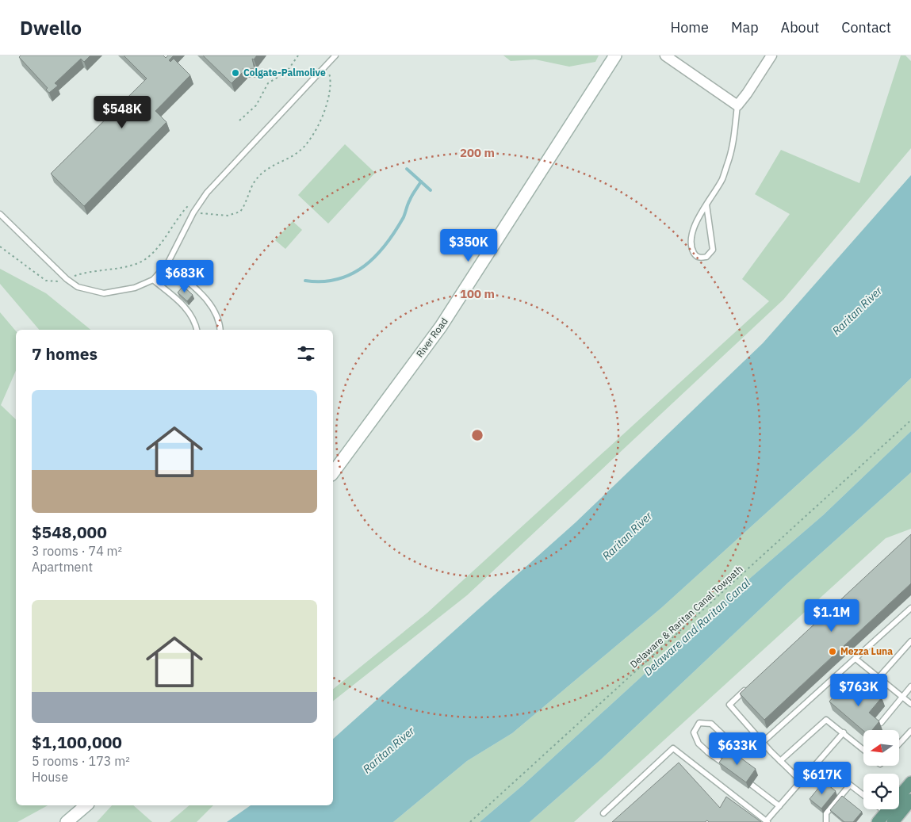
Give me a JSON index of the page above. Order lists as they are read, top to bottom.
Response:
{
  "streets": {
    "main road": ["River Road"],
    "path": ["Delaware & Raritan Canal Towpath"]
  },
  "water": ["Raritan River", "Delaware and Raritan Canal"],
  "places": ["Colgate-Palmolive", "Mezza Luna"],
  "north": "left",
  "page": {
    "header": "Dwello",
    "nav": [
      "Home",
      "Map",
      "About",
      "Contact"
    ],
    "price": [
      "$548K",
      "$350K",
      "$683K",
      "$1.1M",
      "$763K",
      "$633K",
      "$617K"
    ],
    "heading": "7 homes",
    "list": [
      {
        "name": "$548,000",
        "note": "3 rooms · 74 m² · Apartment"
      },
      {
        "name": "$1,100,000",
        "note": "5 rooms · 173 m² · House"
      }
    ]
  },
  "rings": ["200 m", "100 m"]
}
